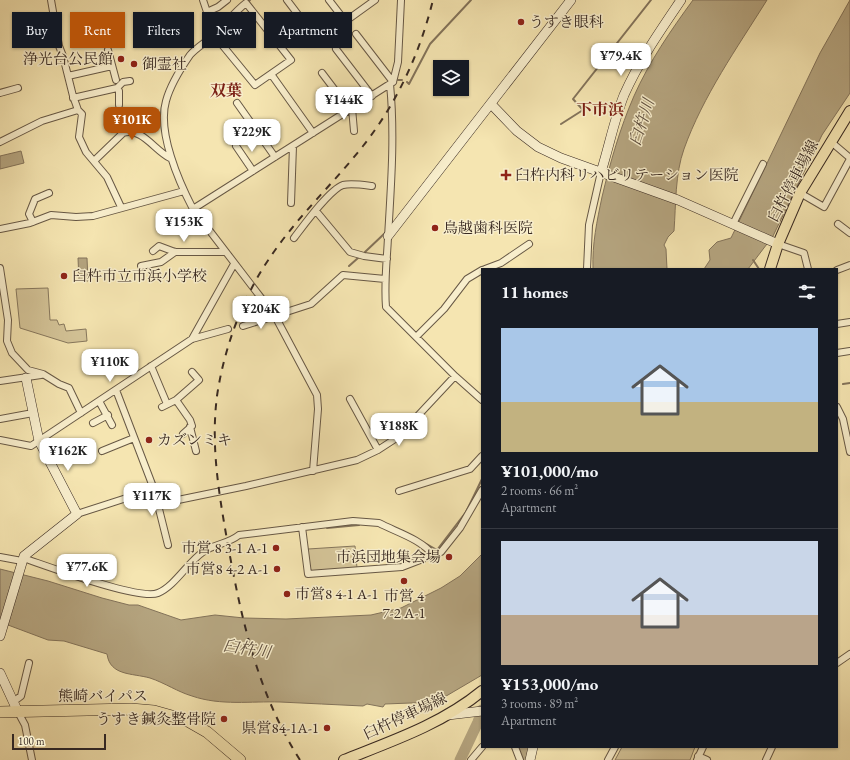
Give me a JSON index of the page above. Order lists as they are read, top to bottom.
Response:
{
  "streets": {
    "highway": ["熊崎バイパス"],
    "main road": ["臼杵停車場線"]
  },
  "districts": ["双葉", "下市浜"],
  "water": ["臼杵川"],
  "places": {
    "other": [
      "うすき眼科",
      "浄光台公民館",
      "御霊社",
      "鳥越歯科医院",
      "臼杵市立市浜小学校",
      "カズンミキ",
      "市営 8 3-1 A-1",
      "市浜団地集会場",
      "市営8 4-2 A-1",
      "市営 4 7-2 A-1",
      "市営8 4-1 A-1",
      "うすき鍼灸整骨院",
      "県営84-1A-1"
    ],
    "health": ["臼杵内科リハビリテーション医院"]
  },
  "scale_bar": "100 m",
  "page": {
    "chip": [
      "Buy",
      "Rent",
      "Filters",
      "New",
      "Apartment"
    ],
    "price": [
      "¥79.4K",
      "¥144K",
      "¥101K",
      "¥229K",
      "¥153K",
      "¥204K",
      "¥110K",
      "¥188K",
      "¥162K",
      "¥117K",
      "¥77.6K"
    ],
    "heading": "11 homes",
    "list": [
      {
        "name": "¥101,000/mo",
        "note": "2 rooms · 66 m² · Apartment"
      },
      {
        "name": "¥153,000/mo",
        "note": "3 rooms · 89 m² · Apartment"
      }
    ],
    "scale": "100 m"
  }
}
